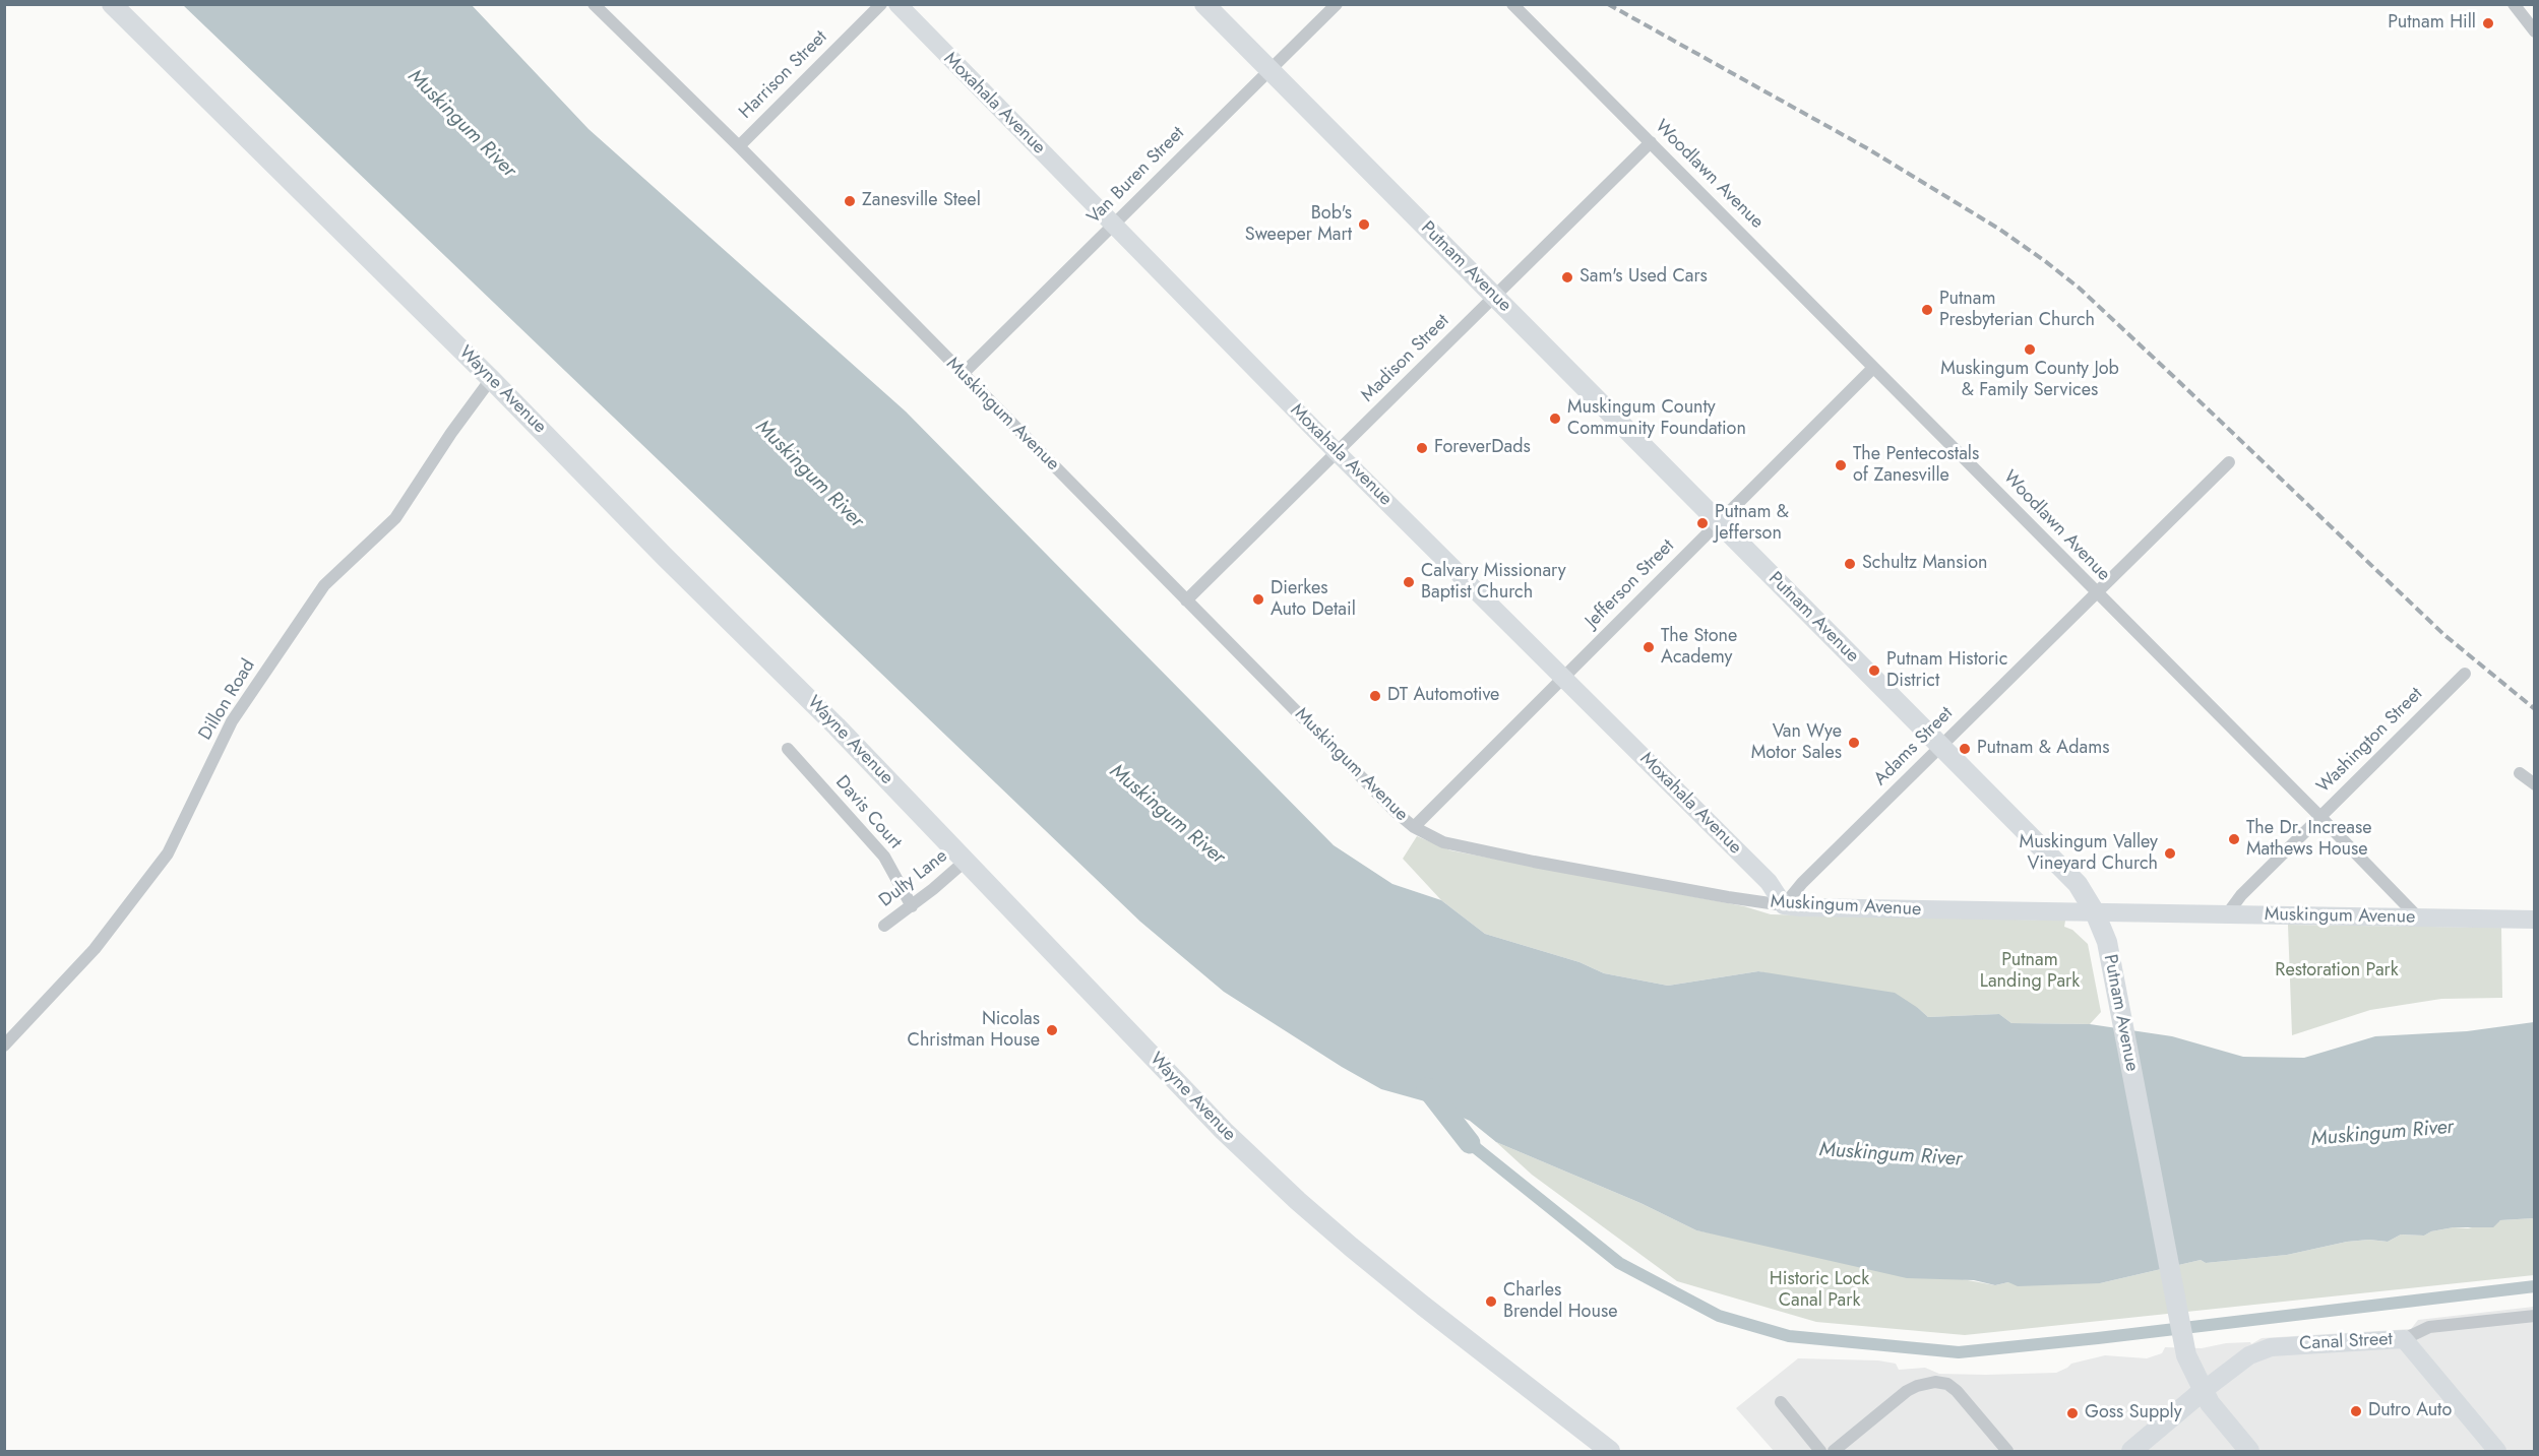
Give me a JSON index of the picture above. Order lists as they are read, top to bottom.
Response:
{
  "streets": {
    "main road": ["Putnam Avenue", "Wayne Avenue"],
    "street": [
      "Harrison Street",
      "Moxahala Avenue",
      "Woodlawn Avenue",
      "Van Buren Street",
      "Madison Street",
      "Muskingum Avenue",
      "Jefferson Street",
      "Dillon Road",
      "Washington Street",
      "Adams Street",
      "Davis Court",
      "Dulty Lane",
      "Canal Street"
    ]
  },
  "crossings": [
    ["Harrison Street", "Muskingum Avenue"],
    ["Moxahala Avenue", "Van Buren Street"],
    ["Moxahala Avenue", "Madison Street"],
    ["Moxahala Avenue", "Muskingum Avenue"],
    ["Moxahala Avenue", "Jefferson Street"],
    ["Moxahala Avenue", "Adams Street"],
    ["Woodlawn Avenue", "Madison Street"],
    ["Woodlawn Avenue", "Muskingum Avenue"],
    ["Woodlawn Avenue", "Jefferson Street"],
    ["Woodlawn Avenue", "Washington Street"],
    ["Woodlawn Avenue", "Adams Street"],
    ["Van Buren Street", "Putnam Avenue"],
    ["Van Buren Street", "Muskingum Avenue"],
    ["Putnam Avenue", "Madison Street"],
    ["Putnam Avenue", "Muskingum Avenue"],
    ["Putnam Avenue", "Jefferson Street"],
    ["Putnam Avenue", "Adams Street"],
    ["Putnam Avenue", "Canal Street"],
    ["Madison Street", "Muskingum Avenue"],
    ["Wayne Avenue", "Dillon Road"],
    ["Wayne Avenue", "Dulty Lane"],
    ["Muskingum Avenue", "Jefferson Street"],
    ["Muskingum Avenue", "Washington Street"],
    ["Muskingum Avenue", "Adams Street"],
    ["Davis Court", "Dulty Lane"]
  ],
  "water": ["Muskingum River"],
  "parks": ["Putnam Landing Park", "Restoration Park", "Historic Lock Canal Park"],
  "places": [
    "Putnam Hill",
    "Zanesville Steel",
    "Bob's Sweeper Mart",
    "Sam's Used Cars",
    "Putnam Presbyterian Church",
    "Muskingum County Job & Family Services",
    "Muskingum County Community Foundation",
    "ForeverDads",
    "The Pentecostals of Zanesville",
    "Putnam & Jefferson",
    "Schultz Mansion",
    "Calvary Missionary Baptist Church",
    "Dierkes Auto Detail",
    "The Stone Academy",
    "Putnam Historic District",
    "DT Automotive",
    "Van Wye Motor Sales",
    "Putnam & Adams",
    "The Dr. Increase Mathews House",
    "Muskingum Valley Vineyard Church",
    "Nicolas Christman House",
    "Charles Brendel House",
    "Dutro Auto",
    "Goss Supply"
  ]
}
